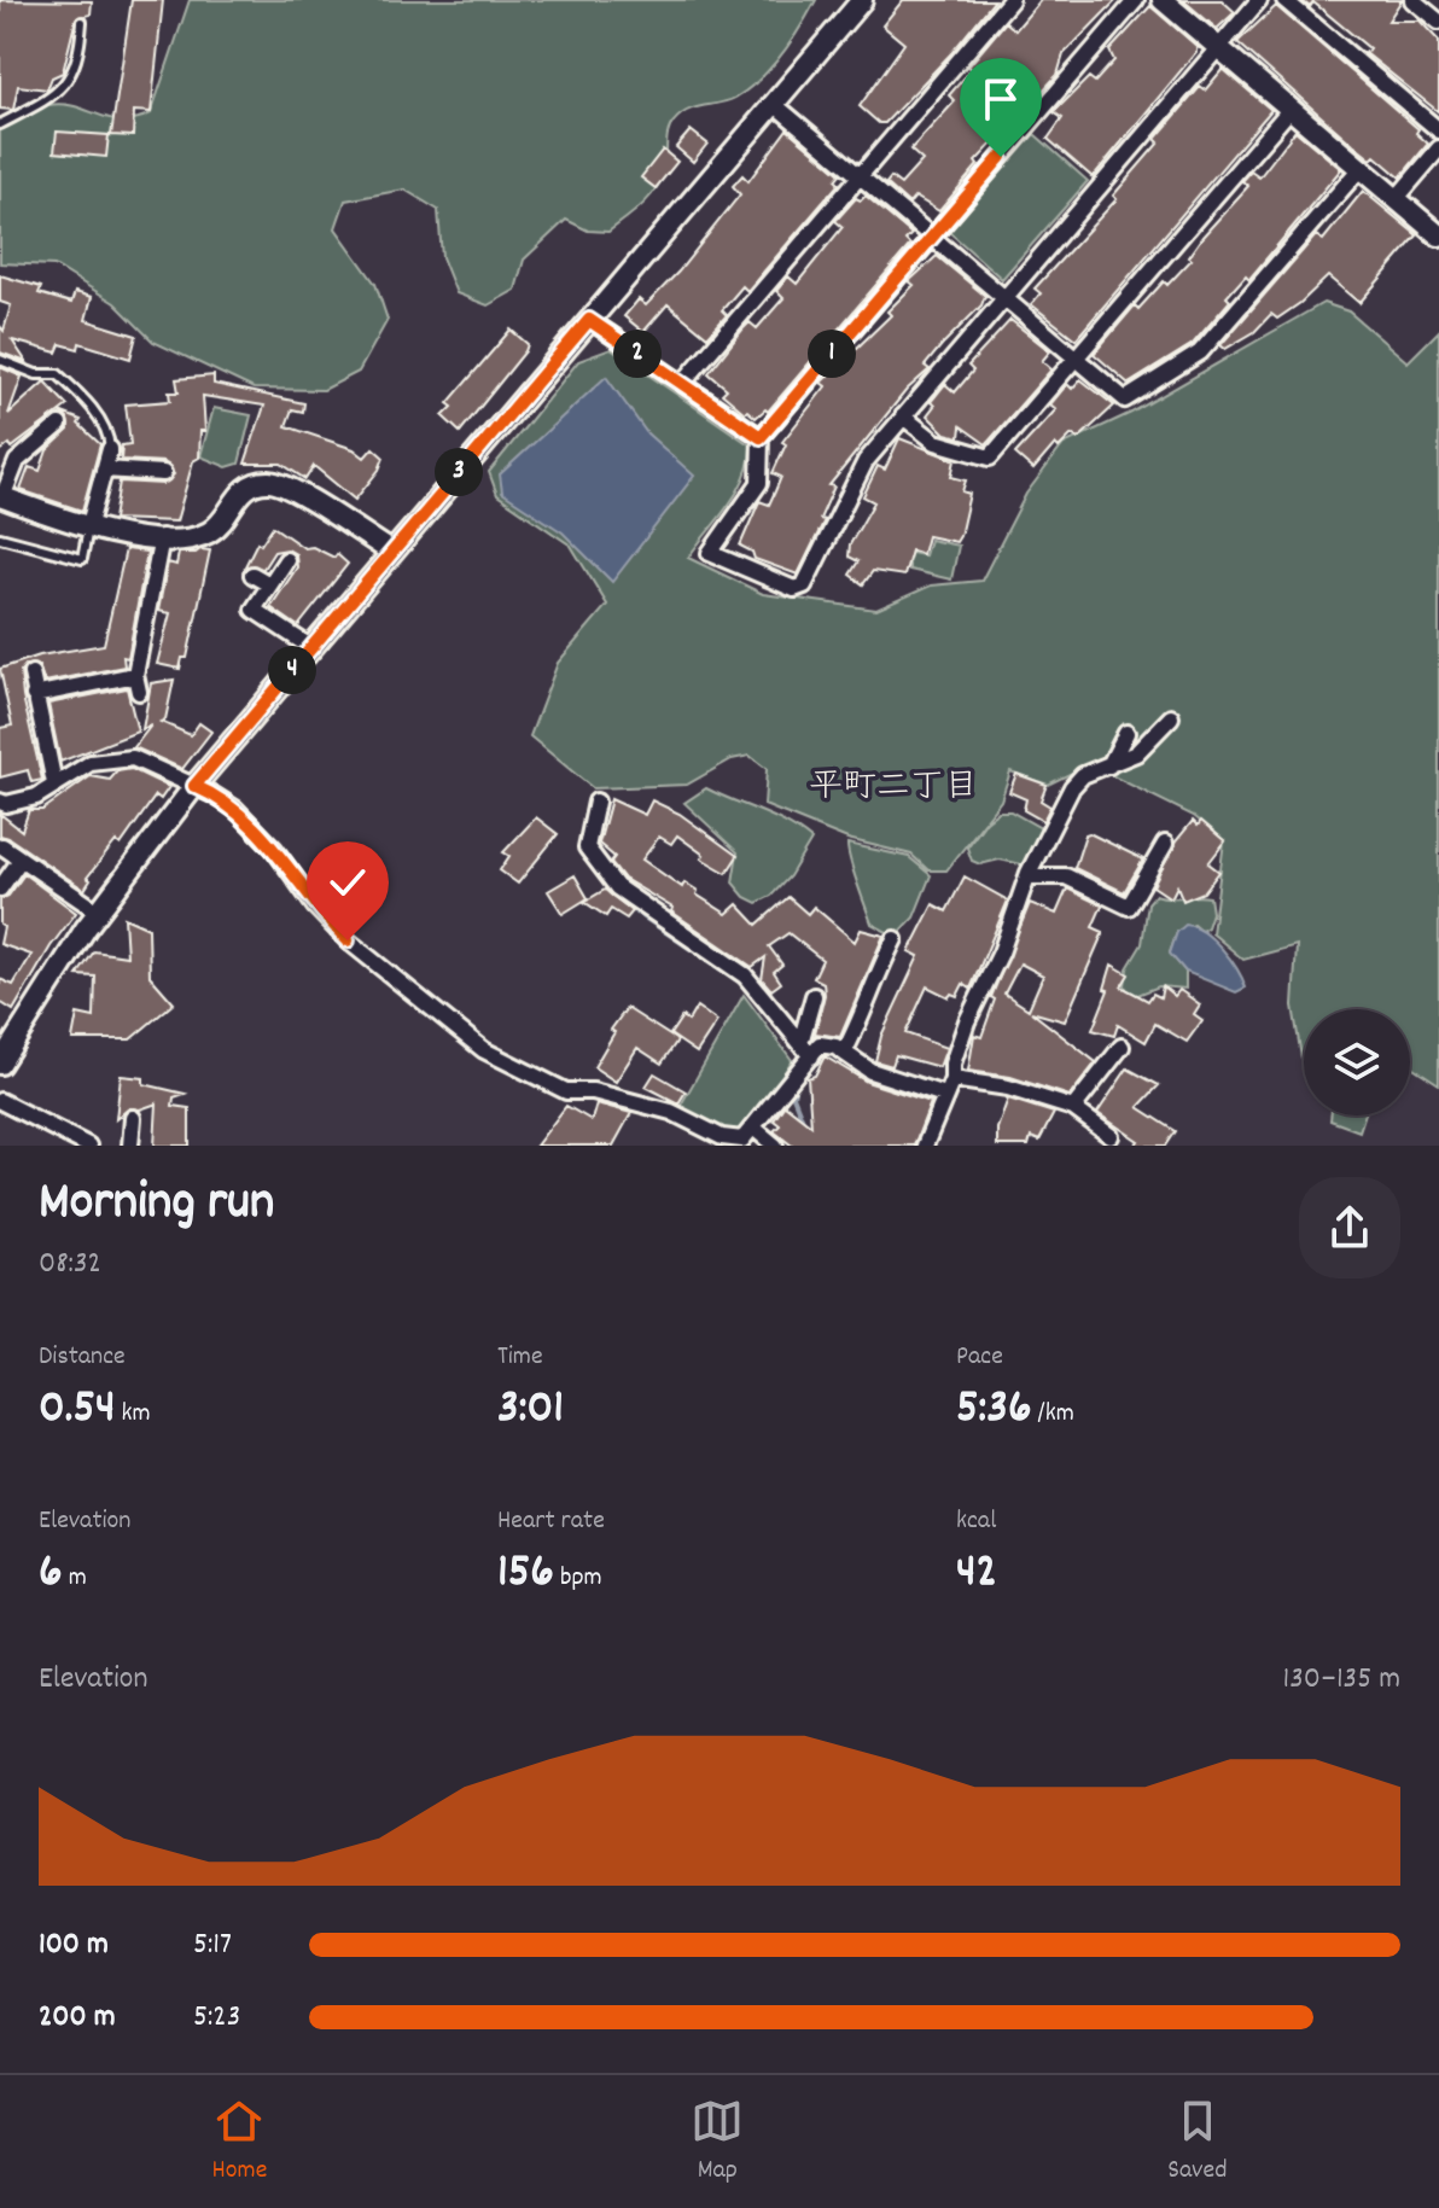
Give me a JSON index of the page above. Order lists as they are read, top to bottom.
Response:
{
  "districts": ["平町二丁目"],
  "page": {
    "pins": [
      "1",
      "2",
      "3",
      "4"
    ],
    "heading": ["Morning run", "08:32"],
    "stats": [
      ["Distance", "0.54 km"],
      ["Time", "3:01"],
      ["Pace", "5:36 /km"],
      ["Elevation", "6 m"],
      ["Heart rate", "156 bpm"],
      ["kcal", "42"]
    ],
    "chart": ["Elevation", "130–135 m"],
    "list": [
      {
        "name": "100 m",
        "note": "5:17"
      },
      {
        "name": "200 m",
        "note": "5:23"
      }
    ],
    "tabs": ["Home", "Map", "Saved"]
  }
}
